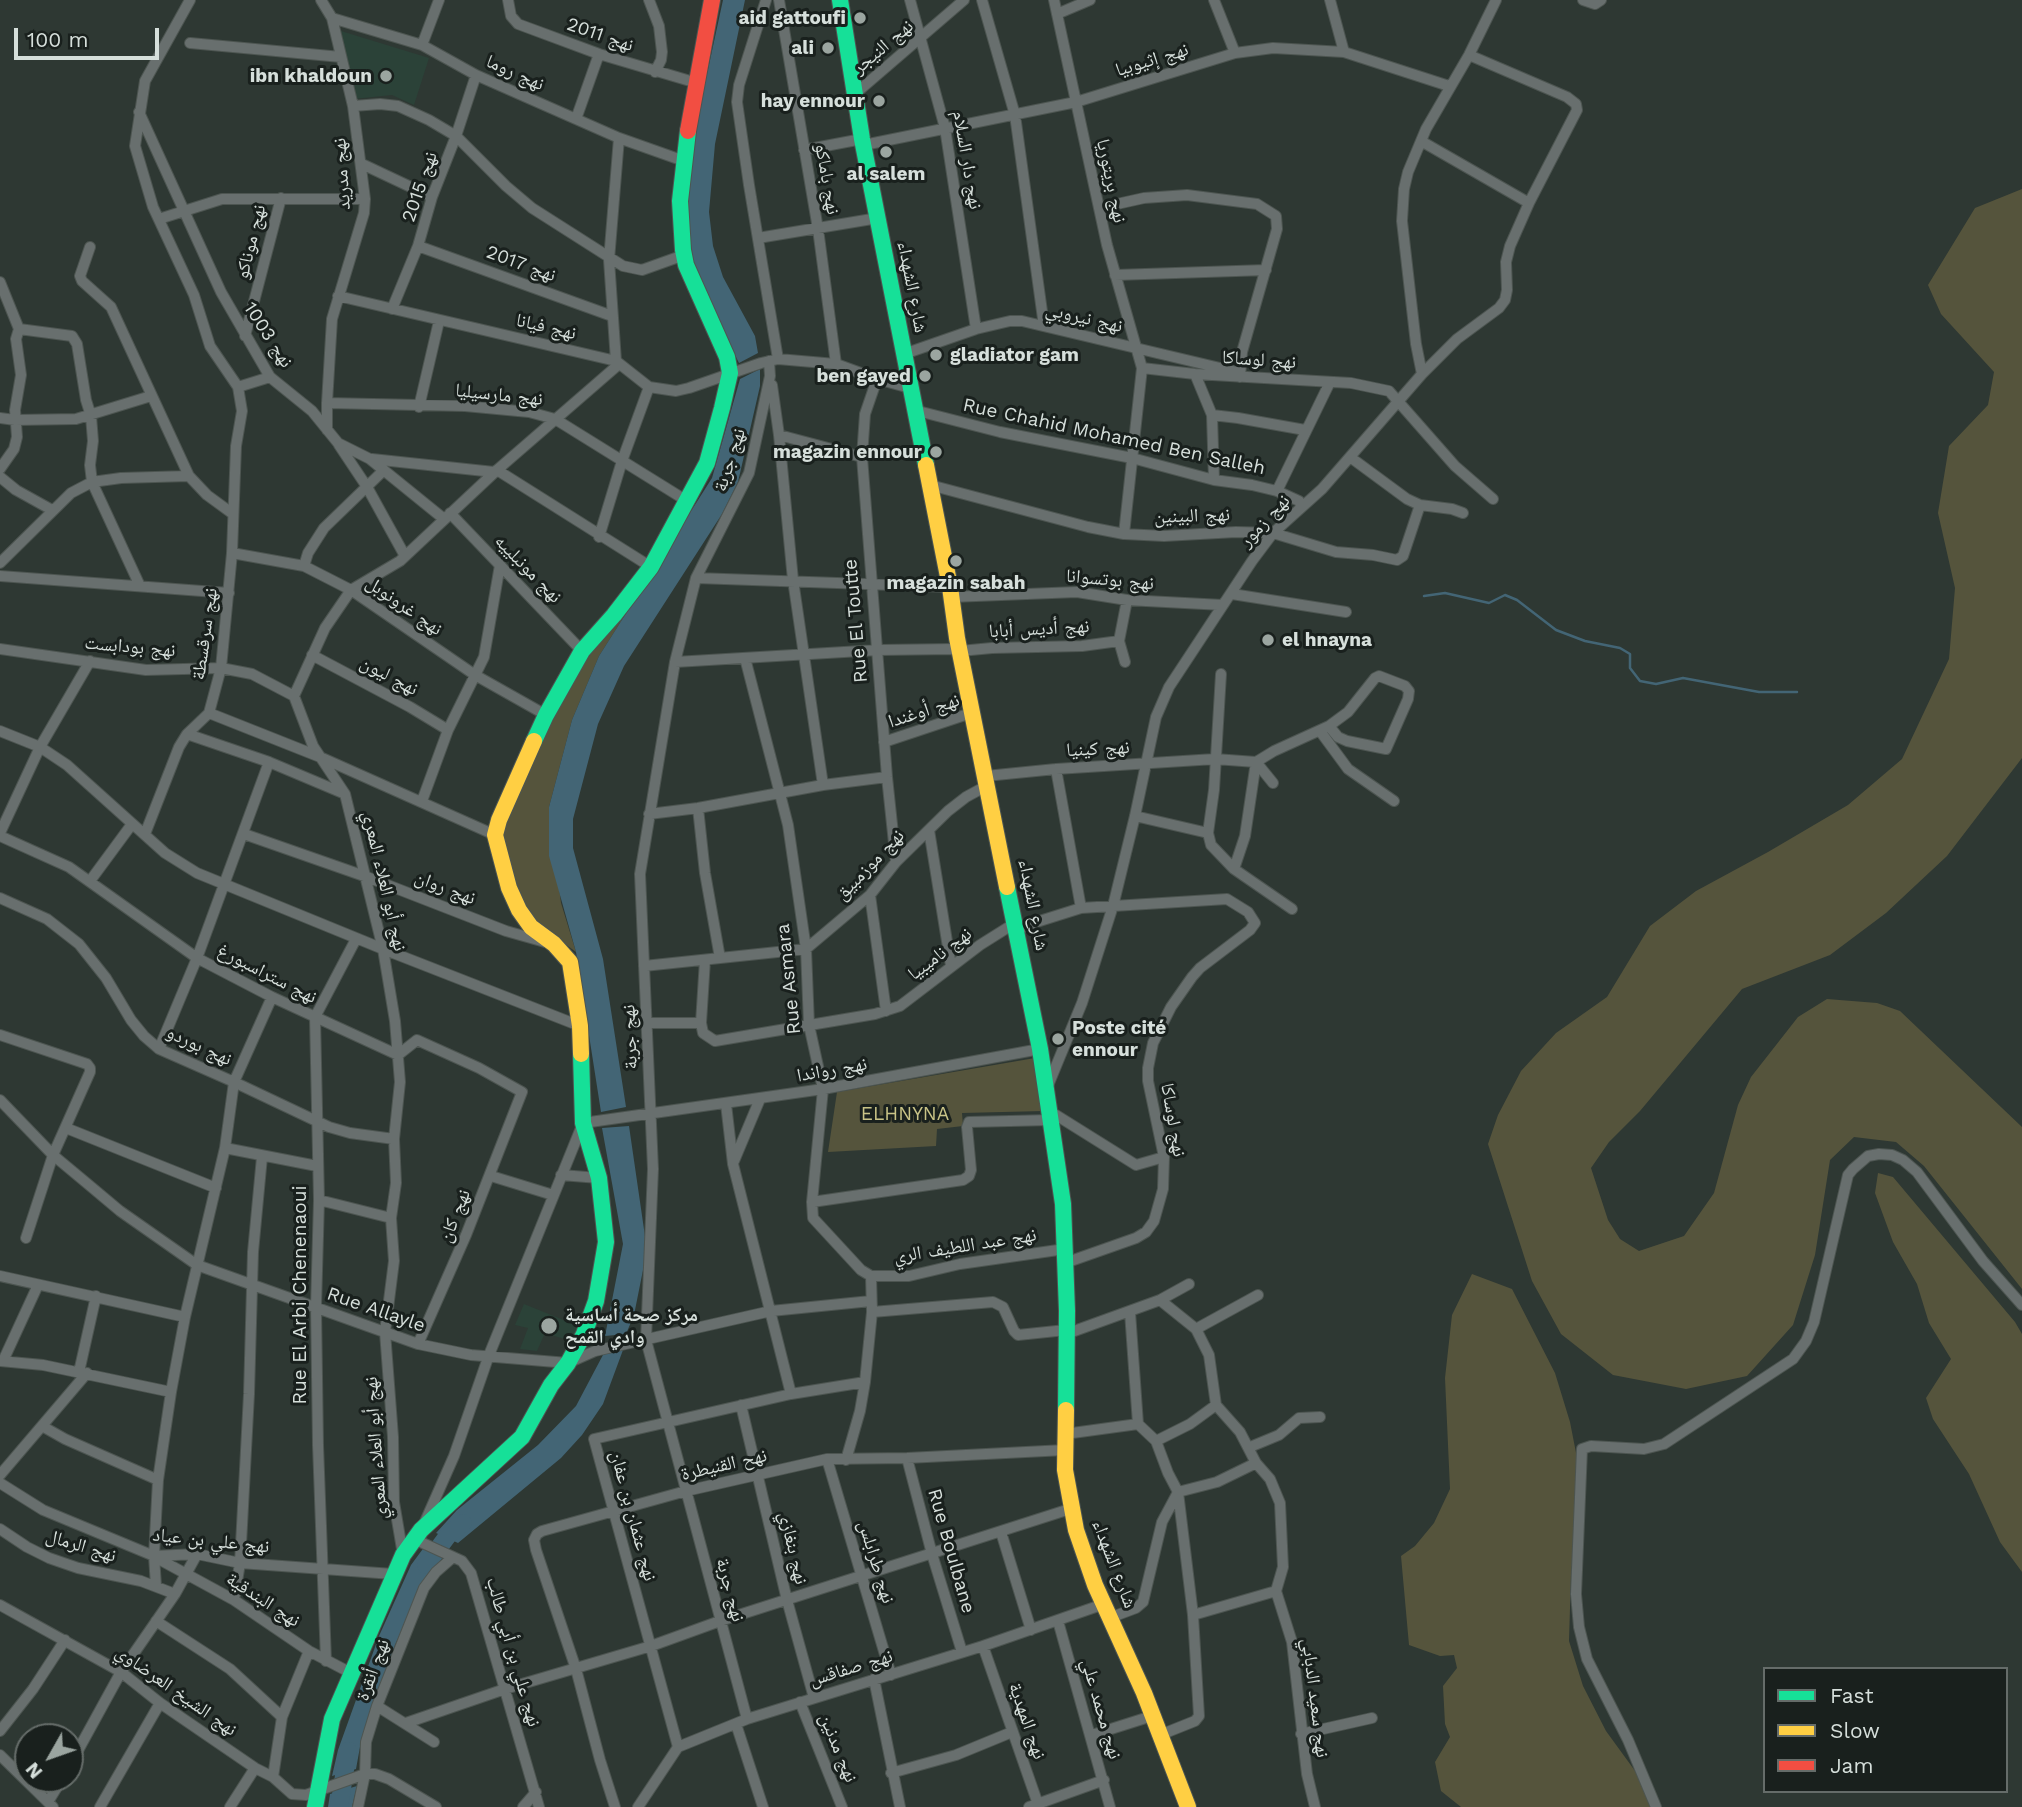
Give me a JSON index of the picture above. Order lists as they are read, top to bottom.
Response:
{
  "streets": {
    "street": [
      "نهج 2011",
      "نهج النيجر",
      "نهج إثيوبيا",
      "نهج روما",
      "نهج دار السلام",
      "نهج مدريد",
      "نهج باماكو",
      "نهج بريتوريا",
      "نهج 2015",
      "نهج موناكو",
      "نهج 2017",
      "شارع الشهداء",
      "نهج نيروبي",
      "نهج فيانا",
      "نهج 1003",
      "نهج لوساكا",
      "نهج مارسيليا",
      "Rue Chahid Mohamed Ben Salleh",
      "نهج جربة",
      "نهج البينين",
      "نهج زمور",
      "نهج مونبلييه",
      "نهج بوتسوانا",
      "نهج غرونوبل",
      "Rue El Toutte",
      "نهج أديس أبابا",
      "نهج سرقسطة",
      "نهج بودابست",
      "نهج ليون",
      "نهج أوغندا",
      "نهج كينيا",
      "نهج موزمبيق",
      "نهج أبو العلاء المعري",
      "نهج روان",
      "نهج ناميبيا",
      "نهج ستراسبورغ",
      "Rue Asmara",
      "نهج بوردو",
      "نهج رواندا",
      "نهج كان",
      "نهج عبد اللطيف الري",
      "Rue El Arbi Chenenaoui",
      "Rue Allayle",
      "نهح القنيطرة",
      "نهج عثمان بن عفان",
      "نهج علي بن عياد",
      "نهج الرمال",
      "نهج بنغازي",
      "Rue Boulbane",
      "نهج طرابلس",
      "نهج البندقية",
      "نهج علي بن أبي طالب",
      "نهج صفاقس",
      "نهج أنقرة",
      "نهج الشيخ العرضاوي",
      "نهج سعيد الدبابي",
      "نهج محمد علي",
      "نهج المهدية",
      "نهج مدنين"
    ]
  },
  "crossings": [
    ["نهج النيجر", "نهج دار السلام"],
    ["نهج النيجر", "شارع الشهداء"],
    ["نهج إثيوبيا", "نهج دار السلام"],
    ["نهج إثيوبيا", "نهج باماكو"],
    ["نهج إثيوبيا", "نهج بريتوريا"],
    ["نهج إثيوبيا", "شارع الشهداء"],
    ["نهج روما", "نهج مدريد"],
    ["نهج روما", "نهج 2015"],
    ["نهج دار السلام", "نهج نيروبي"],
    ["نهج مدريد", "نهج موناكو"],
    ["نهج مدريد", "نهج فيانا"],
    ["نهج مدريد", "نهج 1003"],
    ["نهج مدريد", "نهج مارسيليا"],
    ["نهج بريتوريا", "نهج نيروبي"],
    ["نهج بريتوريا", "نهج لوساكا"],
    ["نهج 2015", "نهج 2017"],
    ["نهج 2015", "نهج فيانا"],
    ["نهج موناكو", "نهج 1003"],
    ["شارع الشهداء", "نهج نيروبي"],
    ["شارع الشهداء", "نهج لوساكا"],
    ["شارع الشهداء", "Rue Chahid Mohamed Ben Salleh"],
    ["شارع الشهداء", "نهج البينين"],
    ["شارع الشهداء", "نهج زمور"],
    ["شارع الشهداء", "نهج بوتسوانا"],
    ["شارع الشهداء", "نهج أديس أبابا"],
    ["شارع الشهداء", "نهج أوغندا"],
    ["شارع الشهداء", "نهج موزمبيق"],
    ["شارع الشهداء", "نهج ناميبيا"],
    ["شارع الشهداء", "نهج رواندا"],
    ["شارع الشهداء", "نهج عبد اللطيف الري"],
    ["شارع الشهداء", "Rue Allayle"],
    ["شارع الشهداء", "نهح القنيطرة"],
    ["شارع الشهداء", "نهج صفاقس"],
    ["نهج نيروبي", "نهج لوساكا"],
    ["نهج 1003", "نهج مونبلييه"],
    ["نهج لوساكا", "نهج زمور"],
    ["نهج لوساكا", "نهج كينيا"],
    ["نهج لوساكا", "نهج ناميبيا"],
    ["نهج لوساكا", "نهج عبد اللطيف الري"],
    ["Rue Chahid Mohamed Ben Salleh", "نهج زمور"],
    ["نهج جربة", "نهج بوتسوانا"],
    ["نهج جربة", "نهج أديس أبابا"],
    ["نهج جربة", "نهج رواندا"],
    ["نهج جربة", "Rue Allayle"],
    ["نهج جربة", "نهح القنيطرة"],
    ["نهج جربة", "نهج عثمان بن عفان"],
    ["نهج جربة", "نهج صفاقس"],
    ["نهج البينين", "نهج زمور"],
    ["نهج زمور", "نهج بوتسوانا"],
    ["نهج زمور", "نهج كينيا"],
    ["نهج بوتسوانا", "Rue El Toutte"],
    ["نهج غرونوبل", "نهج سرقسطة"],
    ["Rue El Toutte", "نهج أديس أبابا"],
    ["Rue El Toutte", "نهج أوغندا"],
    ["Rue El Toutte", "نهج موزمبيق"],
    ["نهج أديس أبابا", "Rue Asmara"],
    ["نهج سرقسطة", "نهج بودابست"],
    ["نهج بودابست", "نهج أبو العلاء المعري"],
    ["نهج موزمبيق", "نهج ناميبيا"],
    ["نهج موزمبيق", "Rue Asmara"],
    ["نهج أبو العلاء المعري", "نهج روان"],
    ["نهج أبو العلاء المعري", "نهج ستراسبورغ"],
    ["نهج أبو العلاء المعري", "نهج بوردو"],
    ["نهج أبو العلاء المعري", "نهج كان"],
    ["نهج أبو العلاء المعري", "Rue Allayle"],
    ["نهج ناميبيا", "Rue Asmara"],
    ["نهج ستراسبورغ", "نهج كان"],
    ["نهج ستراسبورغ", "Rue El Arbi Chenenaoui"],
    ["Rue Asmara", "نهج رواندا"],
    ["Rue Asmara", "نهج عبد اللطيف الري"],
    ["نهج بوردو", "Rue El Arbi Chenenaoui"],
    ["نهج كان", "Rue Allayle"],
    ["Rue El Arbi Chenenaoui", "Rue Allayle"],
    ["Rue El Arbi Chenenaoui", "نهج علي بن عياد"],
    ["Rue El Arbi Chenenaoui", "نهج البندقية"],
    ["نهح القنيطرة", "نهج عثمان بن عفان"],
    ["نهح القنيطرة", "نهج بنغازي"],
    ["نهح القنيطرة", "Rue Boulbane"],
    ["نهح القنيطرة", "نهج طرابلس"],
    ["نهج عثمان بن عفان", "نهج بنغازي"],
    ["نهج عثمان بن عفان", "نهج صفاقس"],
    ["نهج علي بن عياد", "نهج البندقية"],
    ["نهج بنغازي", "نهج صفاقس"],
    ["Rue Boulbane", "نهج صفاقس"],
    ["نهج طرابلس", "نهج صفاقس"],
    ["نهج علي بن أبي طالب", "نهج أنقرة"],
    ["نهج صفاقس", "نهج محمد علي"],
    ["نهج صفاقس", "نهج المهدية"],
    ["نهج صفاقس", "نهج مدنين"]
  ],
  "parks": ["ELHNYNA"],
  "places": [
    "aid gattoufi",
    "ali",
    "ibn khaldoun",
    "hay ennour",
    "al salem",
    "gladiator gam",
    "ben gayed",
    "magazin ennour",
    "magazin sabah",
    "el hnayna",
    "Poste cité ennour",
    "مركز صحة أساسية وادي القمح"
  ],
  "legend": ["Fast", "Slow", "Jam"],
  "scale_bar": "100 m",
  "north": "bottom left"
}
